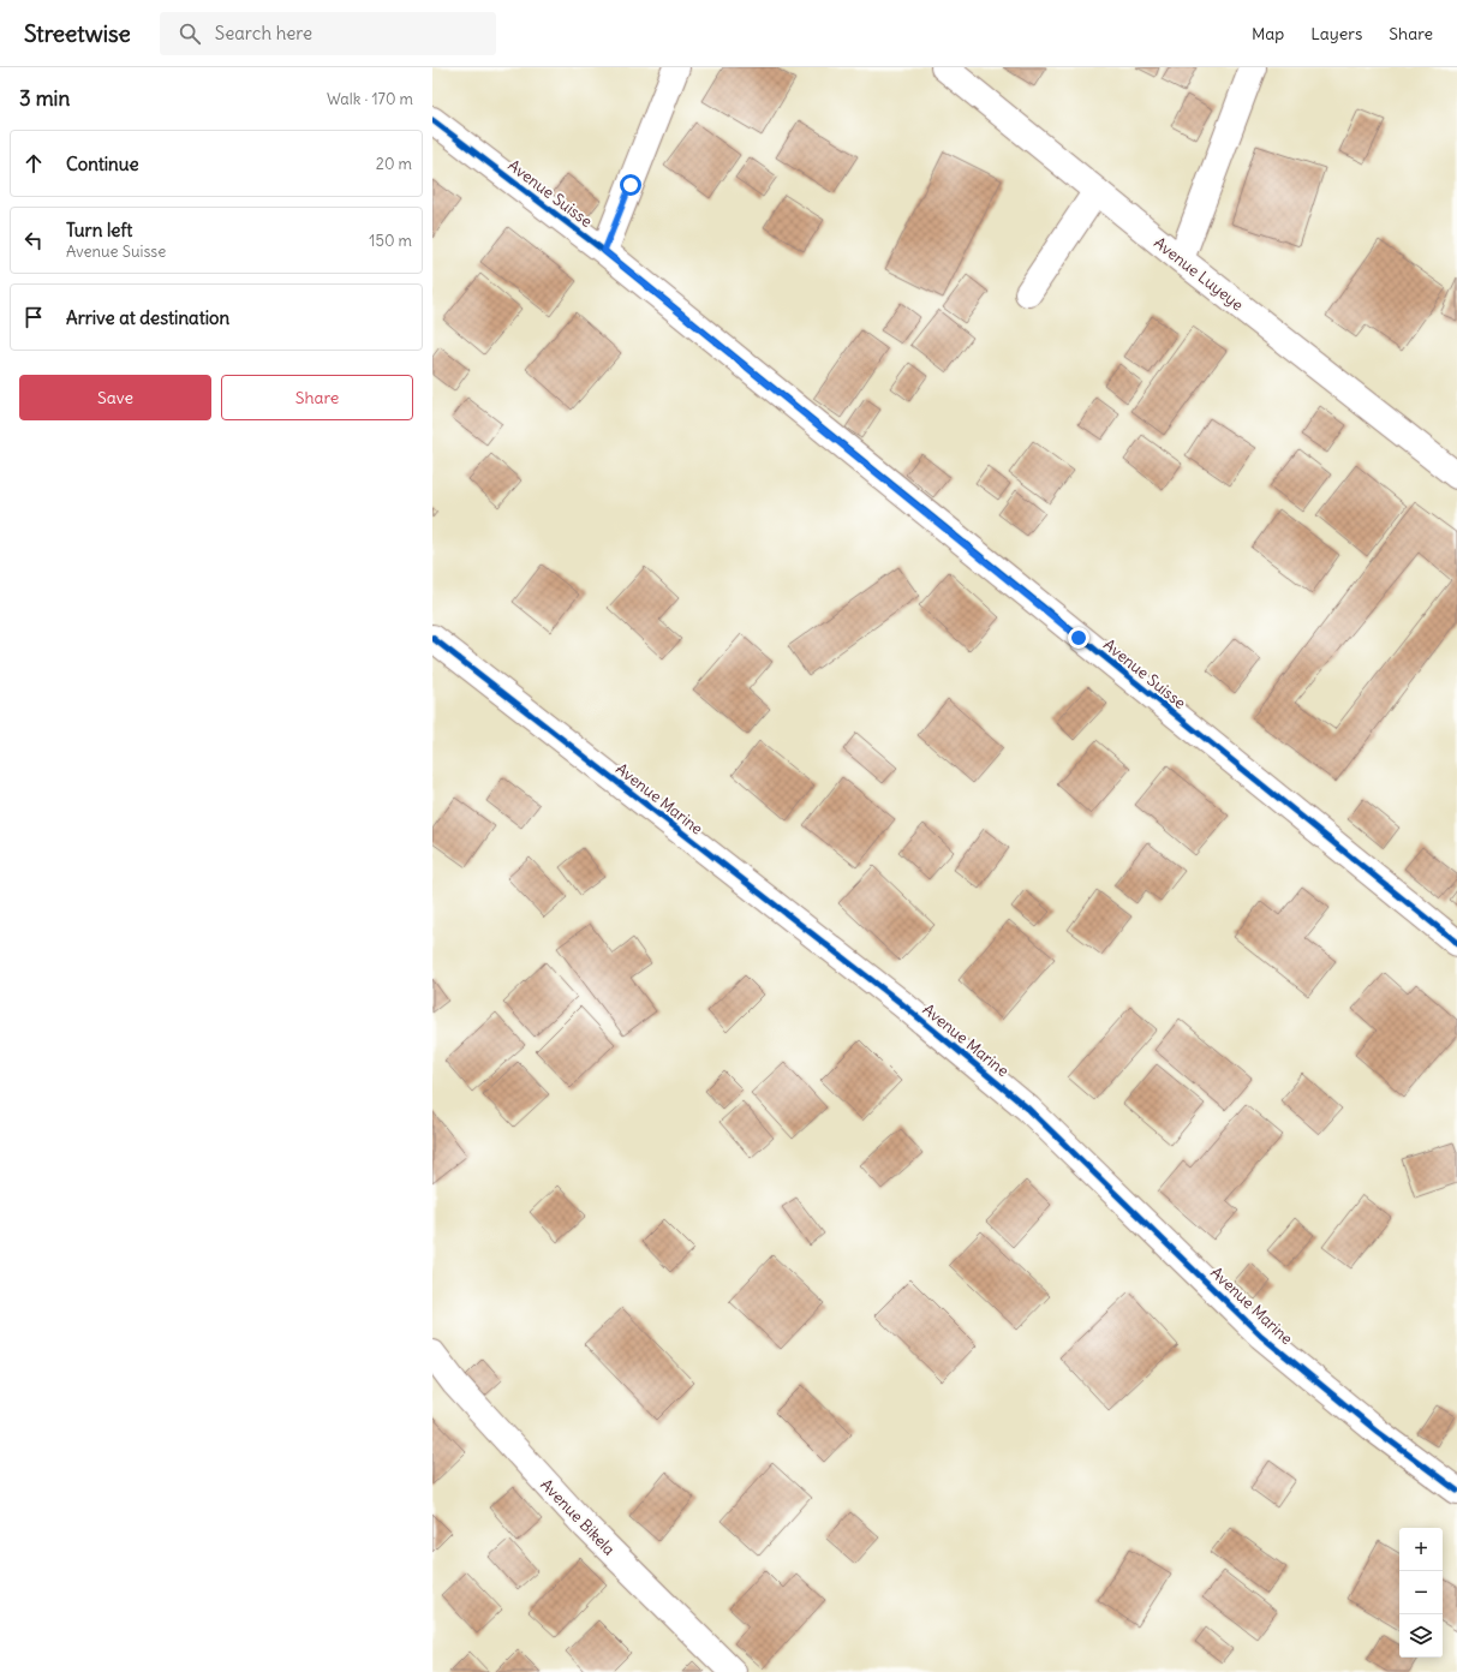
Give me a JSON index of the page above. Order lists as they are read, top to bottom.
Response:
{
  "streets": {
    "street": [
      "Avenue Suisse",
      "Avenue Luyeye",
      "Avenue Marine",
      "Avenue Bikela"
    ]
  },
  "page": {
    "header": "Streetwise",
    "search": "Search here",
    "nav": ["Map", "Layers", "Share"],
    "heading": ["3 min", "Walk · 170 m"],
    "list": [
      ["Continue", "20 m"],
      ["Turn left", "Avenue Suisse", "150 m"],
      "Arrive at destination"
    ],
    "buttons": ["Save", "Share"],
    "map_buttons": ["+", "−"]
  }
}
